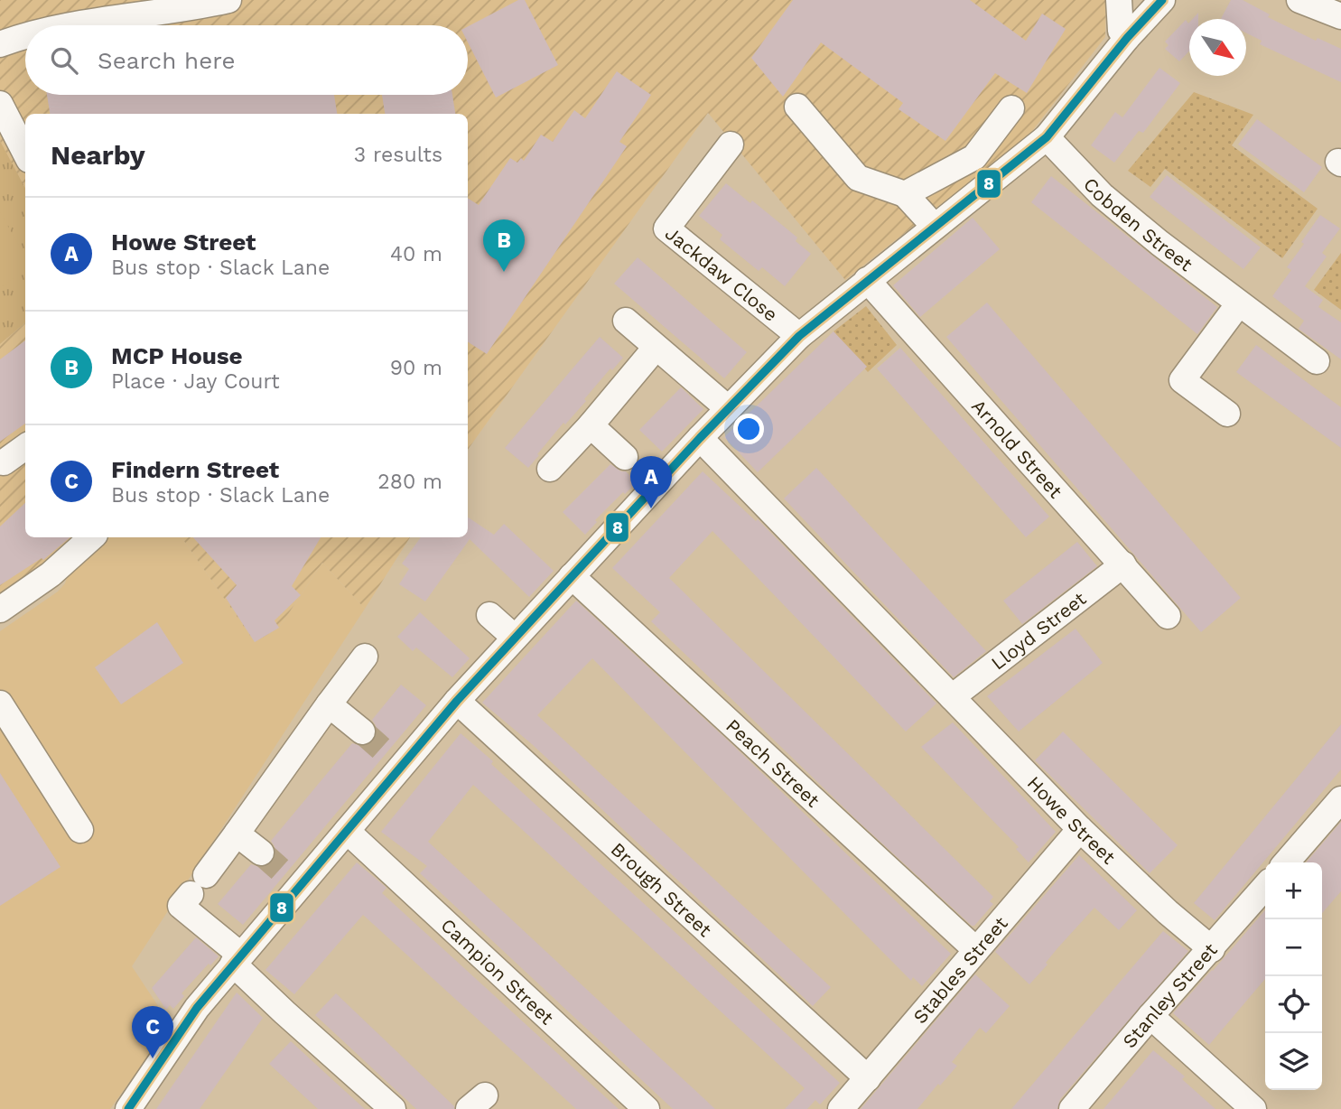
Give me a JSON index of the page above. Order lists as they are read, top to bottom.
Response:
{
  "streets": {
    "street": [
      "Cobden Street",
      "Jackdaw Close",
      "Arnold Street",
      "Lloyd Street",
      "Peach Street",
      "Howe Street",
      "Brough Street",
      "Stables Street",
      "Campion Street",
      "Stanley Street"
    ]
  },
  "crossings": [
    ["Arnold Street", "Lloyd Street"],
    ["Lloyd Street", "Howe Street"],
    ["Peach Street", "Stables Street"],
    ["Howe Street", "Stables Street"],
    ["Howe Street", "Stanley Street"],
    ["Brough Street", "Stables Street"]
  ],
  "lines": ["transit line 8"],
  "north": "bottom right",
  "page": {
    "search": "Search here",
    "heading": ["Nearby", "3 results"],
    "list": [
      {
        "mark": "A",
        "name": "Howe Street",
        "note": "Bus stop · Slack Lane",
        "value": "40 m"
      },
      {
        "mark": "B",
        "name": "MCP House",
        "note": "Place · Jay Court",
        "value": "90 m"
      },
      {
        "mark": "C",
        "name": "Findern Street",
        "note": "Bus stop · Slack Lane",
        "value": "280 m"
      }
    ],
    "pins": ["B", "A", "C"],
    "map_buttons": ["+", "−"]
  }
}
